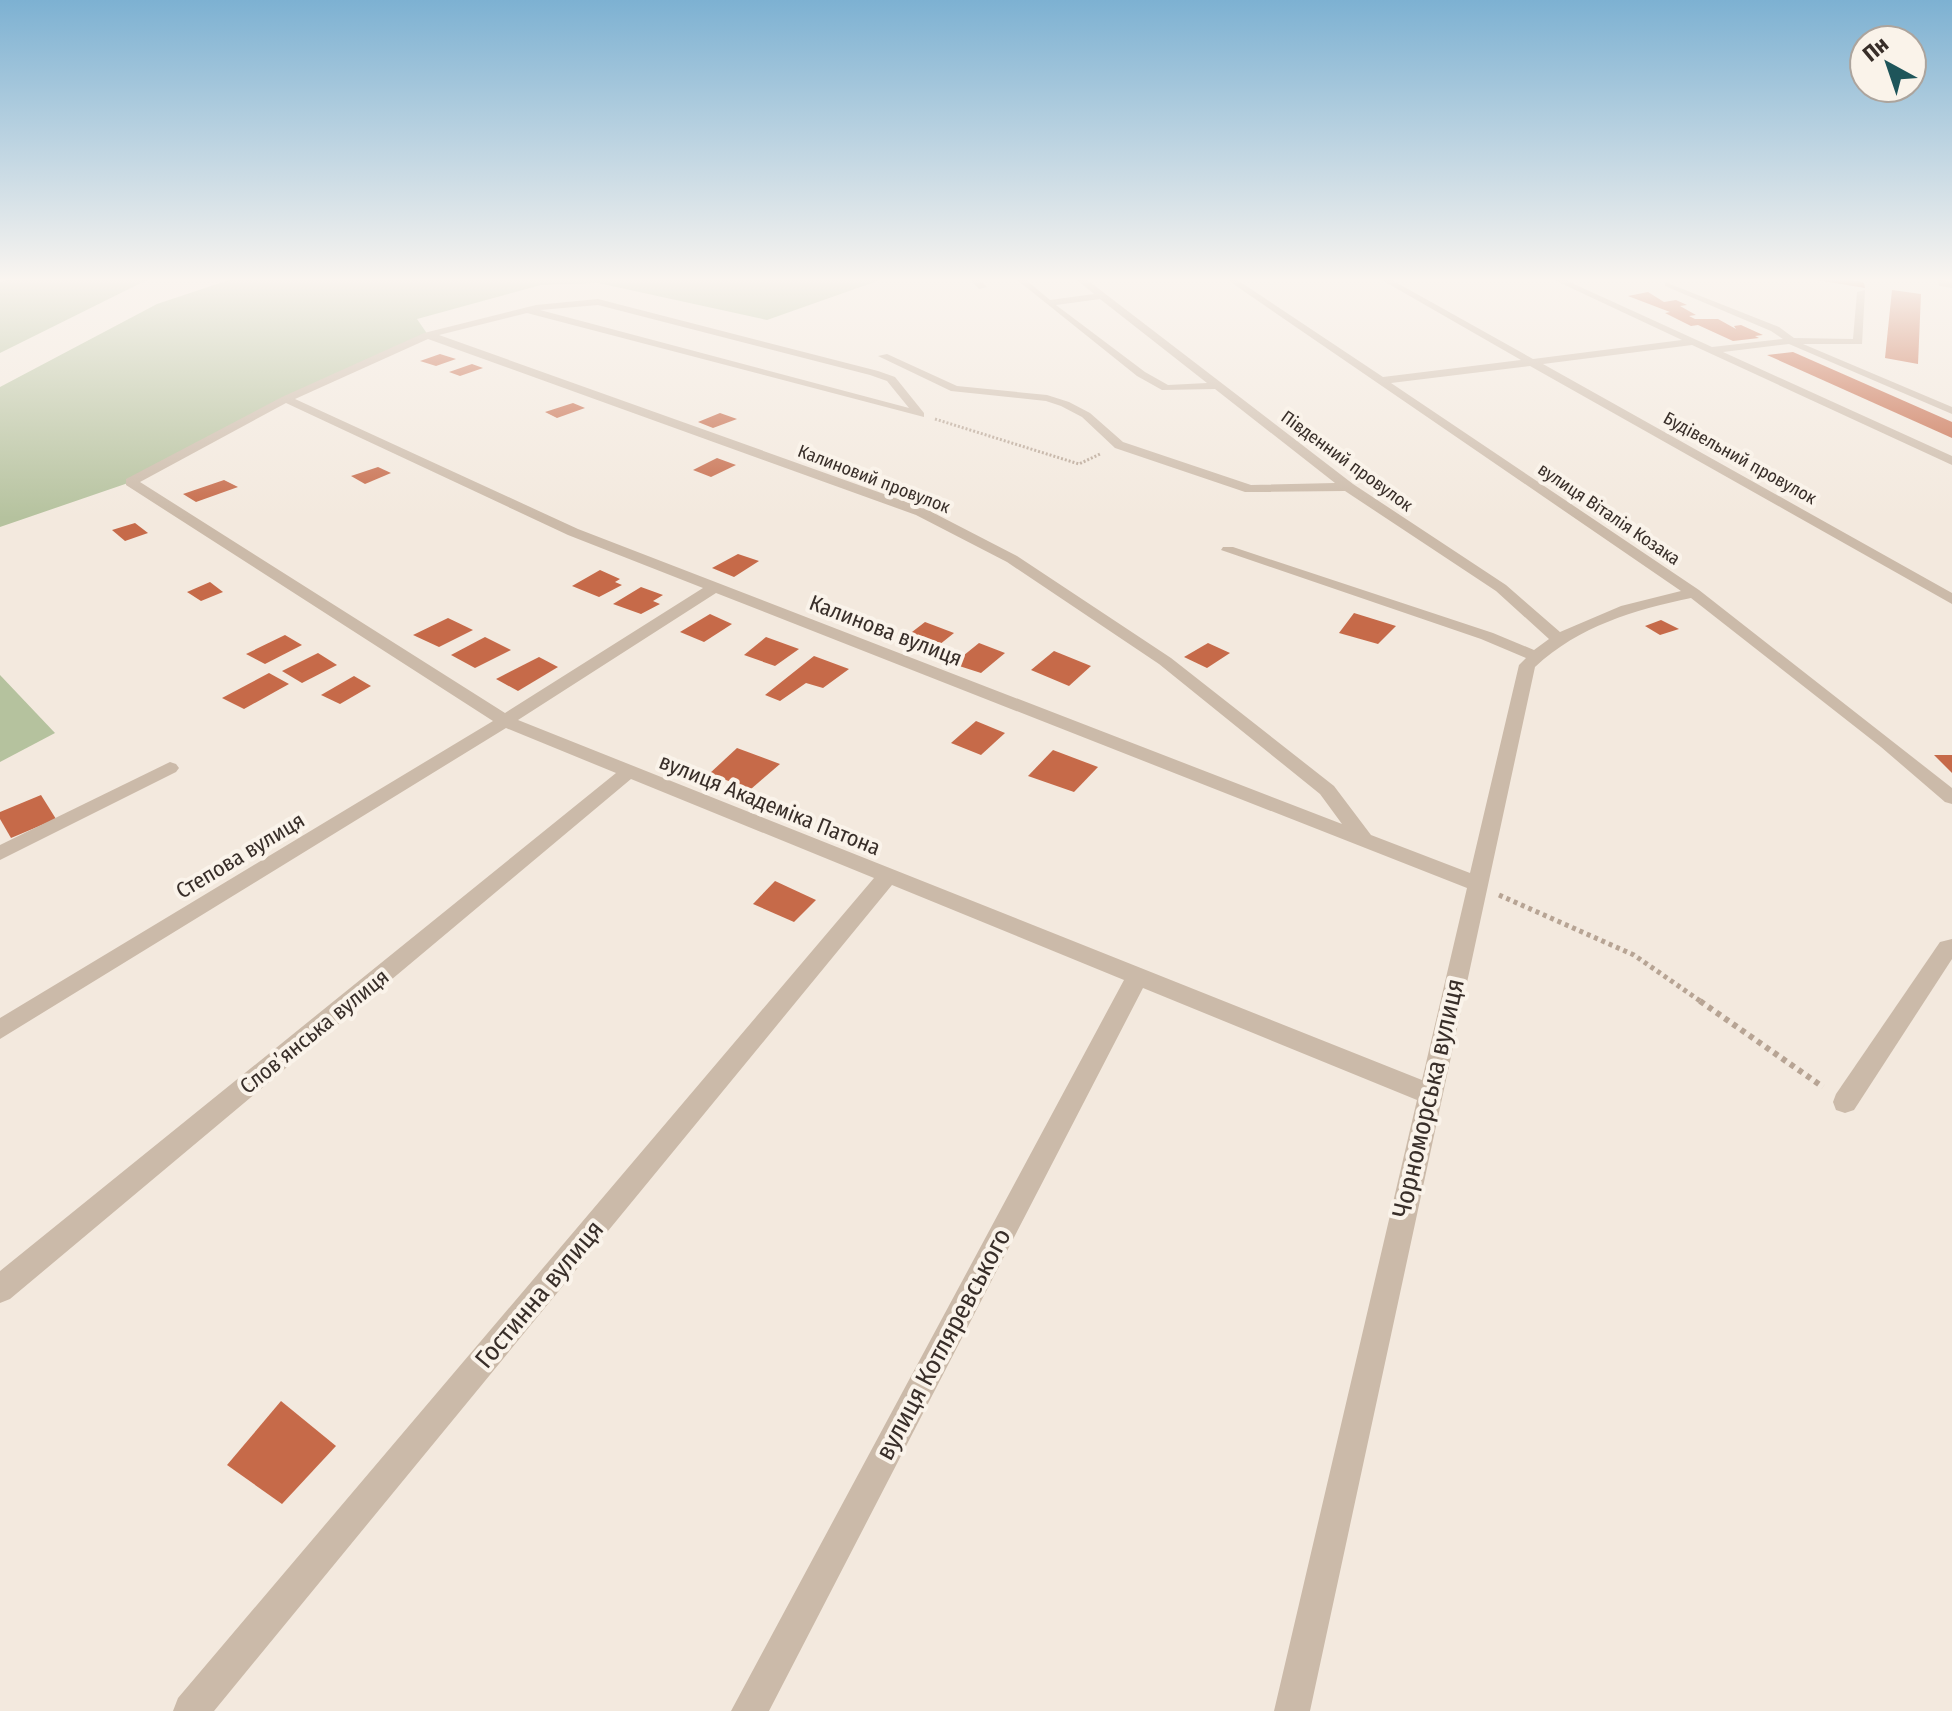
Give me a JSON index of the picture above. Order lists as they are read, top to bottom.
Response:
{
  "streets": {
    "street": [
      "Будівельний провулок",
      "Південний провулок",
      "Калиновий провулок",
      "вулиця Віталія Козака",
      "Калинова вулиця",
      "вулиця Академіка Патона",
      "Степова вулиця",
      "Словʼянська вулиця",
      "Чорноморська вулиця",
      "Гостинна вулиця",
      "вулиця Котляревського"
    ]
  },
  "crossings": [
    ["Південний провулок", "Чорноморська вулиця"],
    ["Калиновий провулок", "Калинова вулиця"],
    ["вулиця Віталія Козака", "Чорноморська вулиця"],
    ["Калинова вулиця", "вулиця Академіка Патона"],
    ["Калинова вулиця", "Степова вулиця"],
    ["Калинова вулиця", "Чорноморська вулиця"],
    ["вулиця Академіка Патона", "Степова вулиця"],
    ["вулиця Академіка Патона", "Словʼянська вулиця"],
    ["вулиця Академіка Патона", "Чорноморська вулиця"],
    ["вулиця Академіка Патона", "Гостинна вулиця"],
    ["вулиця Академіка Патона", "вулиця Котляревського"]
  ],
  "north": "top left"
}
